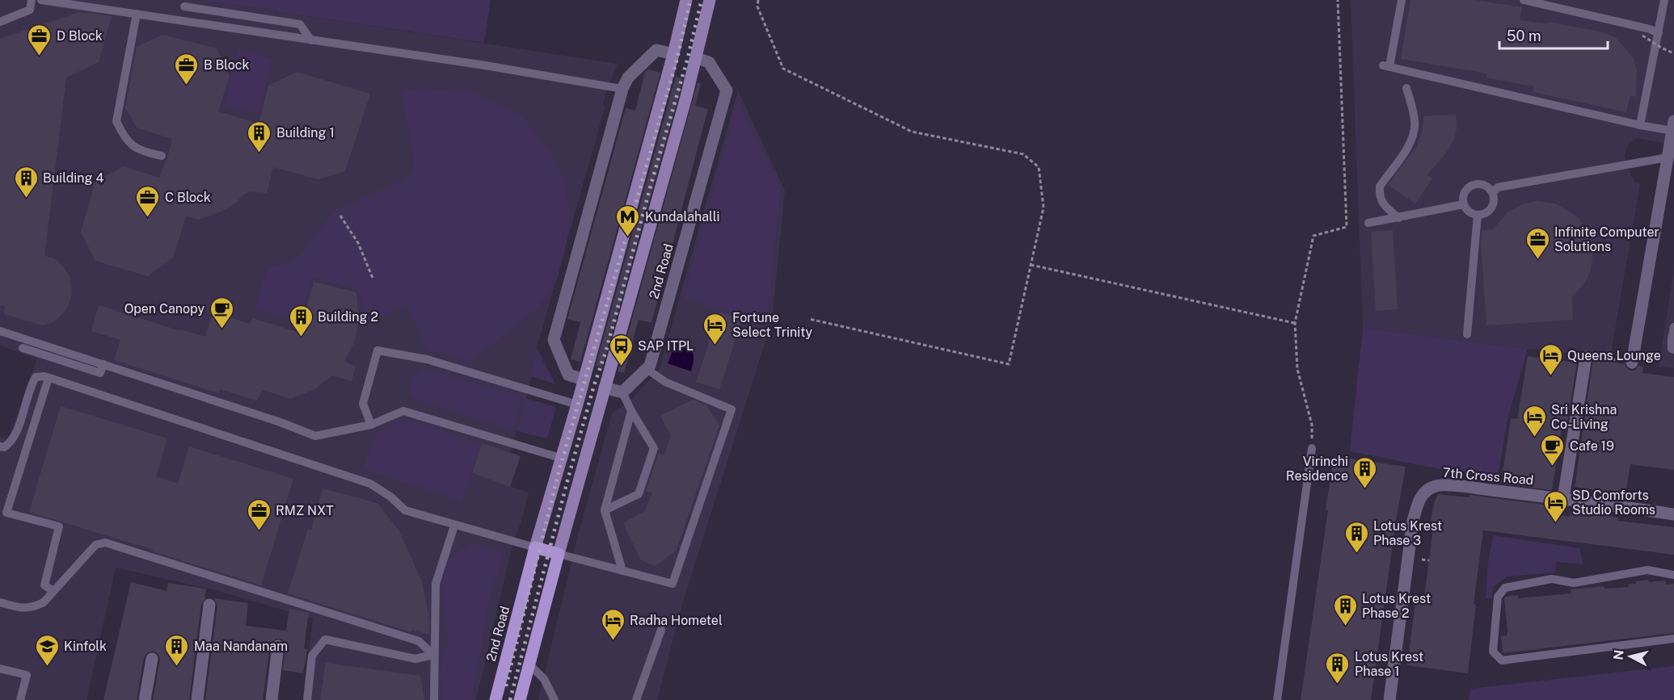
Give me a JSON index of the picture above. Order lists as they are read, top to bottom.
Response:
{
  "streets": {
    "main road": ["2nd Road"],
    "street": ["7th Cross Road"]
  },
  "places": {
    "office": [
      "D Block",
      "B Block",
      "C Block",
      "Infinite Computer Solutions",
      "RMZ NXT"
    ],
    "building": [
      "Building 1",
      "Building 4",
      "Building 2",
      "Virinchi Residence",
      "Lotus Krest Phase 3",
      "Lotus Krest Phase 2",
      "Maa Nandanam",
      "Lotus Krest Phase 1"
    ],
    "metro station": ["Kundalahalli"],
    "cafe": ["Open Canopy", "Cafe 19"],
    "hotel": [
      "Fortune Select Trinity",
      "Queens Lounge",
      "Sri Krishna Co-Living",
      "SD Comforts Studio Rooms",
      "Radha Hometel"
    ],
    "bus stop": ["SAP ITPL"],
    "school or university": ["Kinfolk"]
  },
  "scale_bar": "50 m",
  "north": "left"
}
